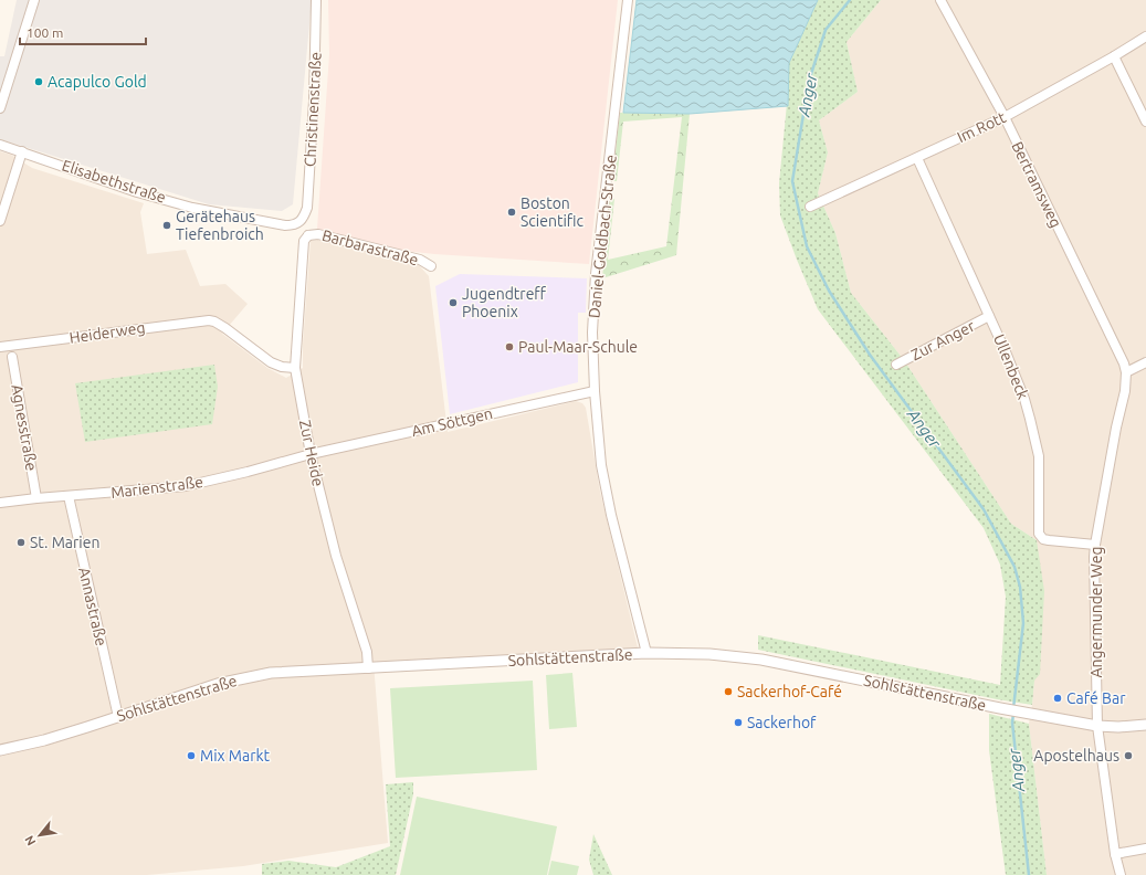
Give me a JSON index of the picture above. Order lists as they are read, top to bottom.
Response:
{
  "streets": {
    "street": [
      "Christinenstraße",
      "Im Rott",
      "Elisabethstraße",
      "Bertramsweg",
      "Daniel-Goldbach-Straße",
      "Barbarastraße",
      "Heiderweg",
      "Zur Anger",
      "Ullenbeck",
      "Am Söttgen",
      "Agnesstraße",
      "Zur Heide",
      "Marienstraße",
      "Annastraße",
      "Angermunder Weg",
      "Sohlstättenstraße"
    ]
  },
  "crossings": [
    ["Christinenstraße", "Elisabethstraße"],
    ["Im Rott", "Bertramsweg"],
    ["Im Rott", "Ullenbeck"],
    ["Bertramsweg", "Angermunder Weg"],
    ["Daniel-Goldbach-Straße", "Am Söttgen"],
    ["Daniel-Goldbach-Straße", "Sohlstättenstraße"],
    ["Barbarastraße", "Zur Heide"],
    ["Heiderweg", "Zur Heide"],
    ["Zur Anger", "Ullenbeck"],
    ["Ullenbeck", "Angermunder Weg"],
    ["Am Söttgen", "Zur Heide"],
    ["Am Söttgen", "Marienstraße"],
    ["Agnesstraße", "Marienstraße"],
    ["Zur Heide", "Marienstraße"],
    ["Zur Heide", "Sohlstättenstraße"],
    ["Marienstraße", "Annastraße"],
    ["Annastraße", "Sohlstättenstraße"],
    ["Angermunder Weg", "Sohlstättenstraße"]
  ],
  "water": ["Anger"],
  "places": [
    "Acapulco Gold",
    "Boston Scientific",
    "Gerätehaus Tiefenbroich",
    "Jugendtreff Phoenix",
    "Paul-Maar-Schule",
    "St. Marien",
    "Sackerhof-Café",
    "Café Bar",
    "Sackerhof",
    "Mix Markt",
    "Apostelhaus"
  ],
  "scale_bar": "100 m",
  "north": "bottom left"
}
